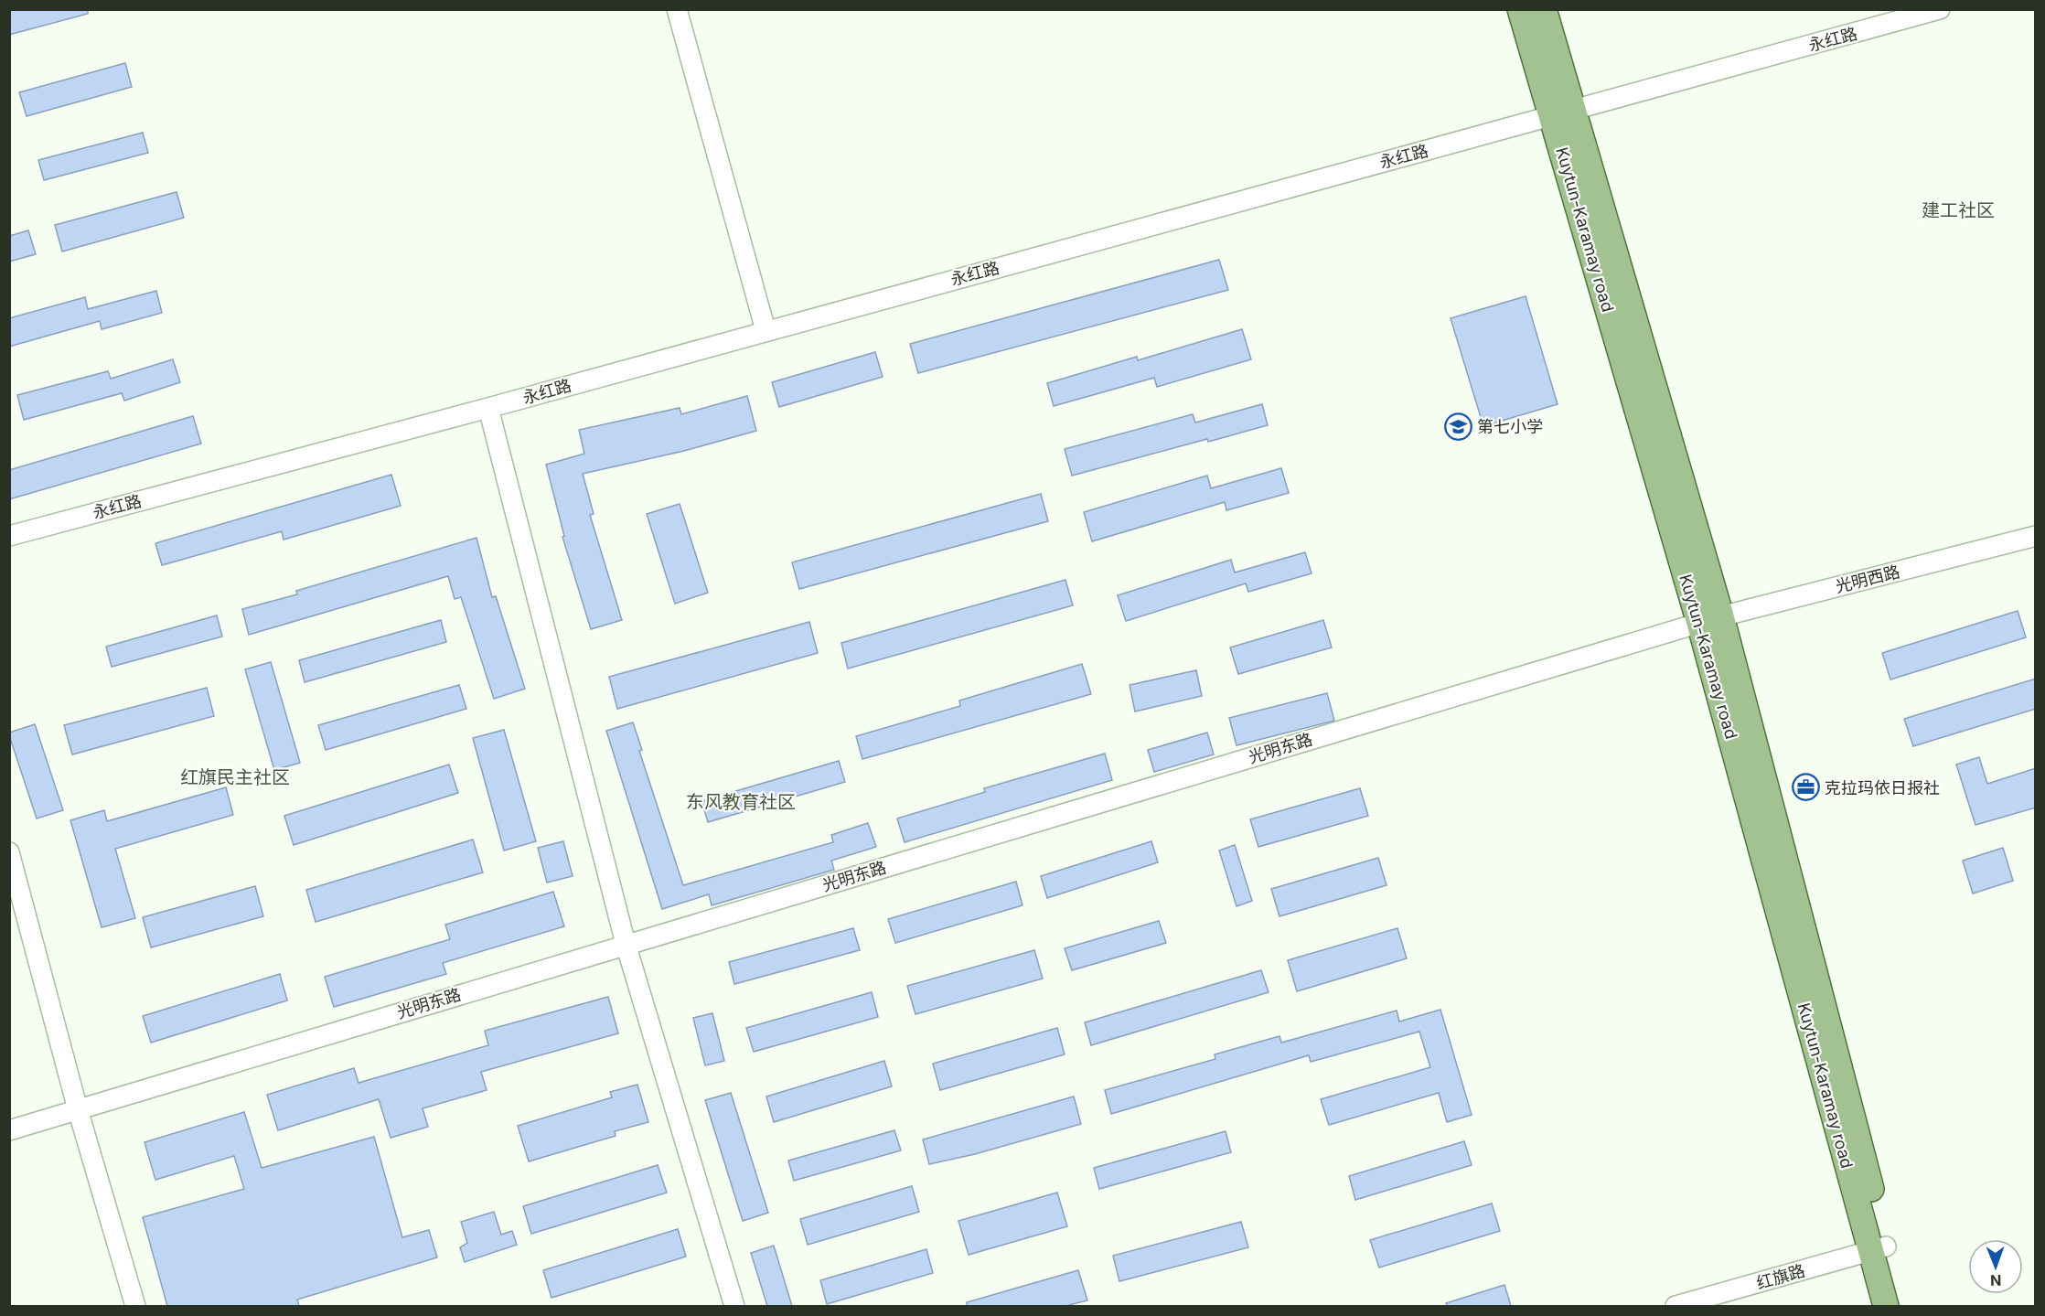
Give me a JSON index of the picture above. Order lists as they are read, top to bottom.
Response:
{
  "streets": {
    "main road": ["Kuytun-Karamay road"],
    "street": [
      "永红路",
      "光明西路",
      "光明东路",
      "红旗路"
    ]
  },
  "crossings": [
    ["永红路", "Kuytun-Karamay road"],
    ["Kuytun-Karamay road", "光明西路"],
    ["Kuytun-Karamay road", "光明东路"],
    ["Kuytun-Karamay road", "红旗路"],
    ["光明西路", "光明东路"]
  ],
  "districts": ["建工社区", "红旗民主社区", "东风教育社区"],
  "places": {
    "school or university": ["第七小学"],
    "office": ["克拉玛依日报社"]
  },
  "north": "bottom"
}
